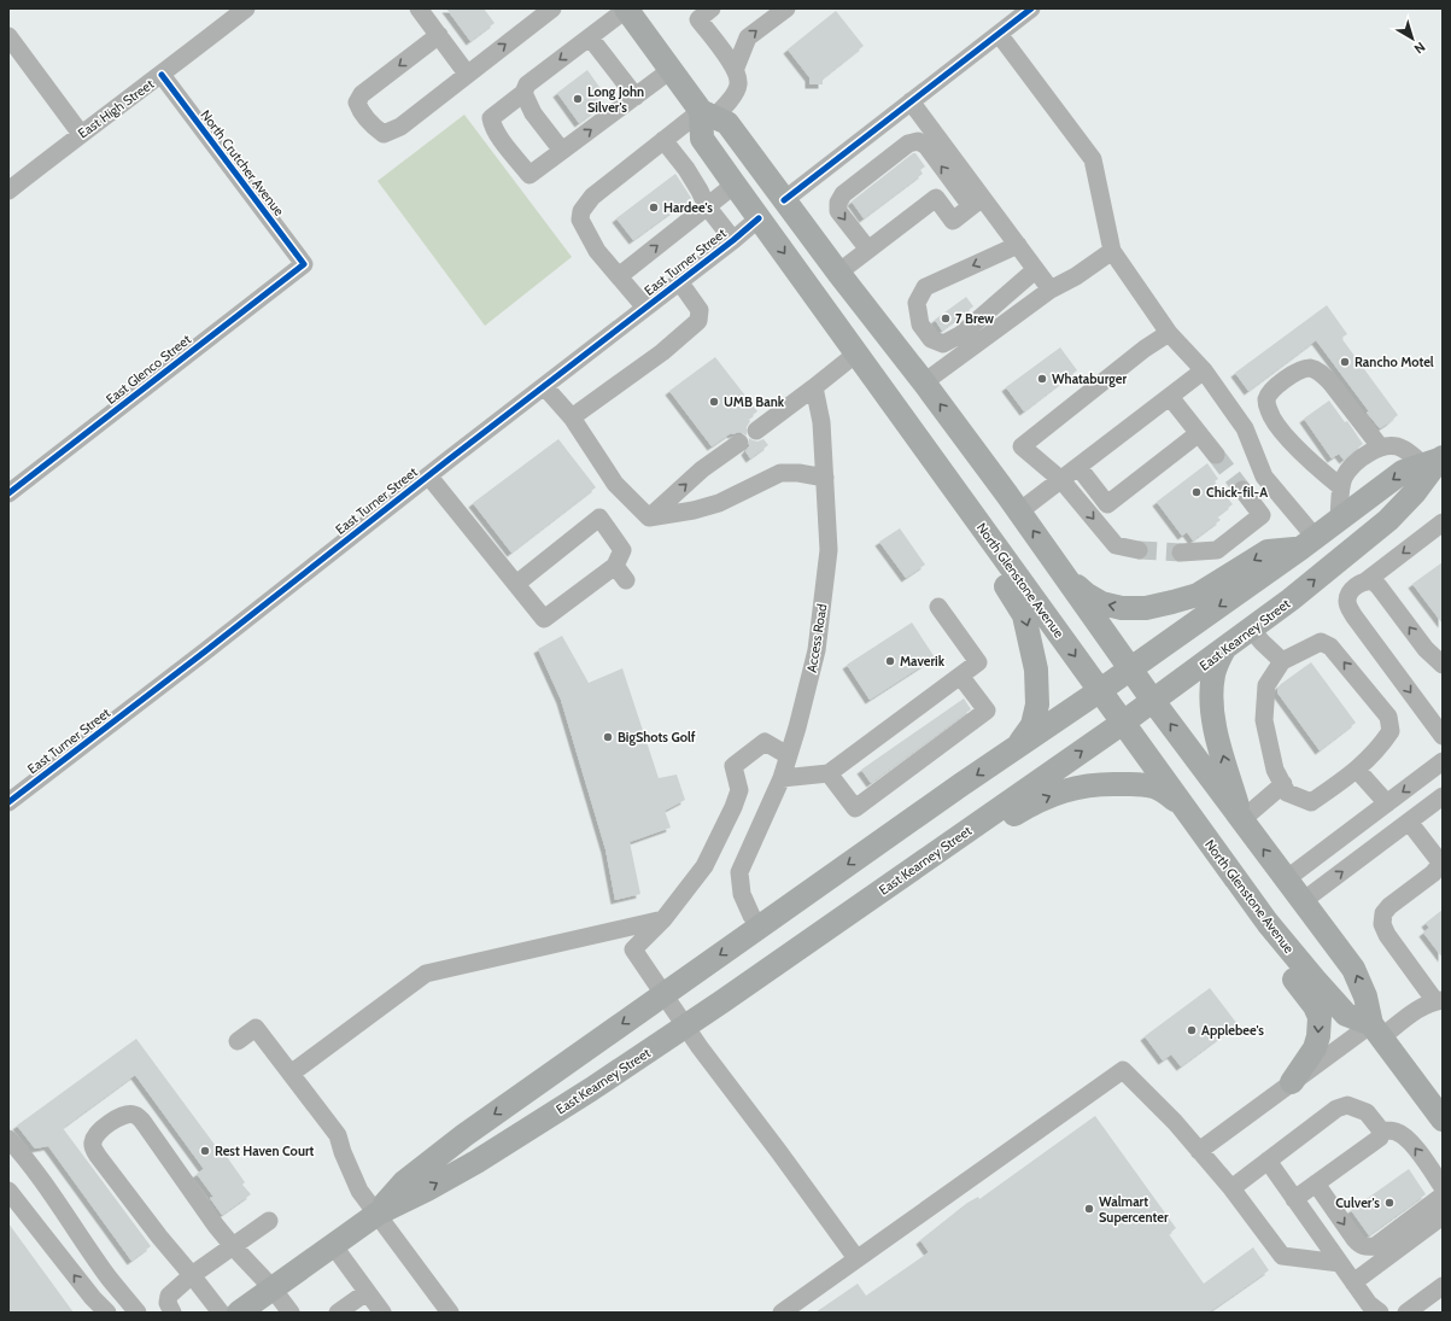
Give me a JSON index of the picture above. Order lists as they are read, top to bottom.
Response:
{
  "streets": {
    "main road": ["North Glenstone Avenue", "East Kearney Street"],
    "street": [
      "East High Street",
      "North Crutcher Avenue",
      "East Turner Street",
      "East Glenco Street",
      "Access Road"
    ]
  },
  "crossings": [
    ["East High Street", "North Crutcher Avenue"],
    ["North Crutcher Avenue", "East Glenco Street"],
    ["East Turner Street", "North Glenstone Avenue"],
    ["North Glenstone Avenue", "East Kearney Street"],
    ["East Kearney Street", "Access Road"]
  ],
  "places": [
    "Long John Silver's",
    "Hardee's",
    "7 Brew",
    "Rancho Motel",
    "Whataburger",
    "UMB Bank",
    "Chick-fil-A",
    "Maverik",
    "BigShots Golf",
    "Applebee's",
    "Rest Haven Court",
    "Culver's",
    "Walmart Supercenter"
  ],
  "north": "bottom right"
}
